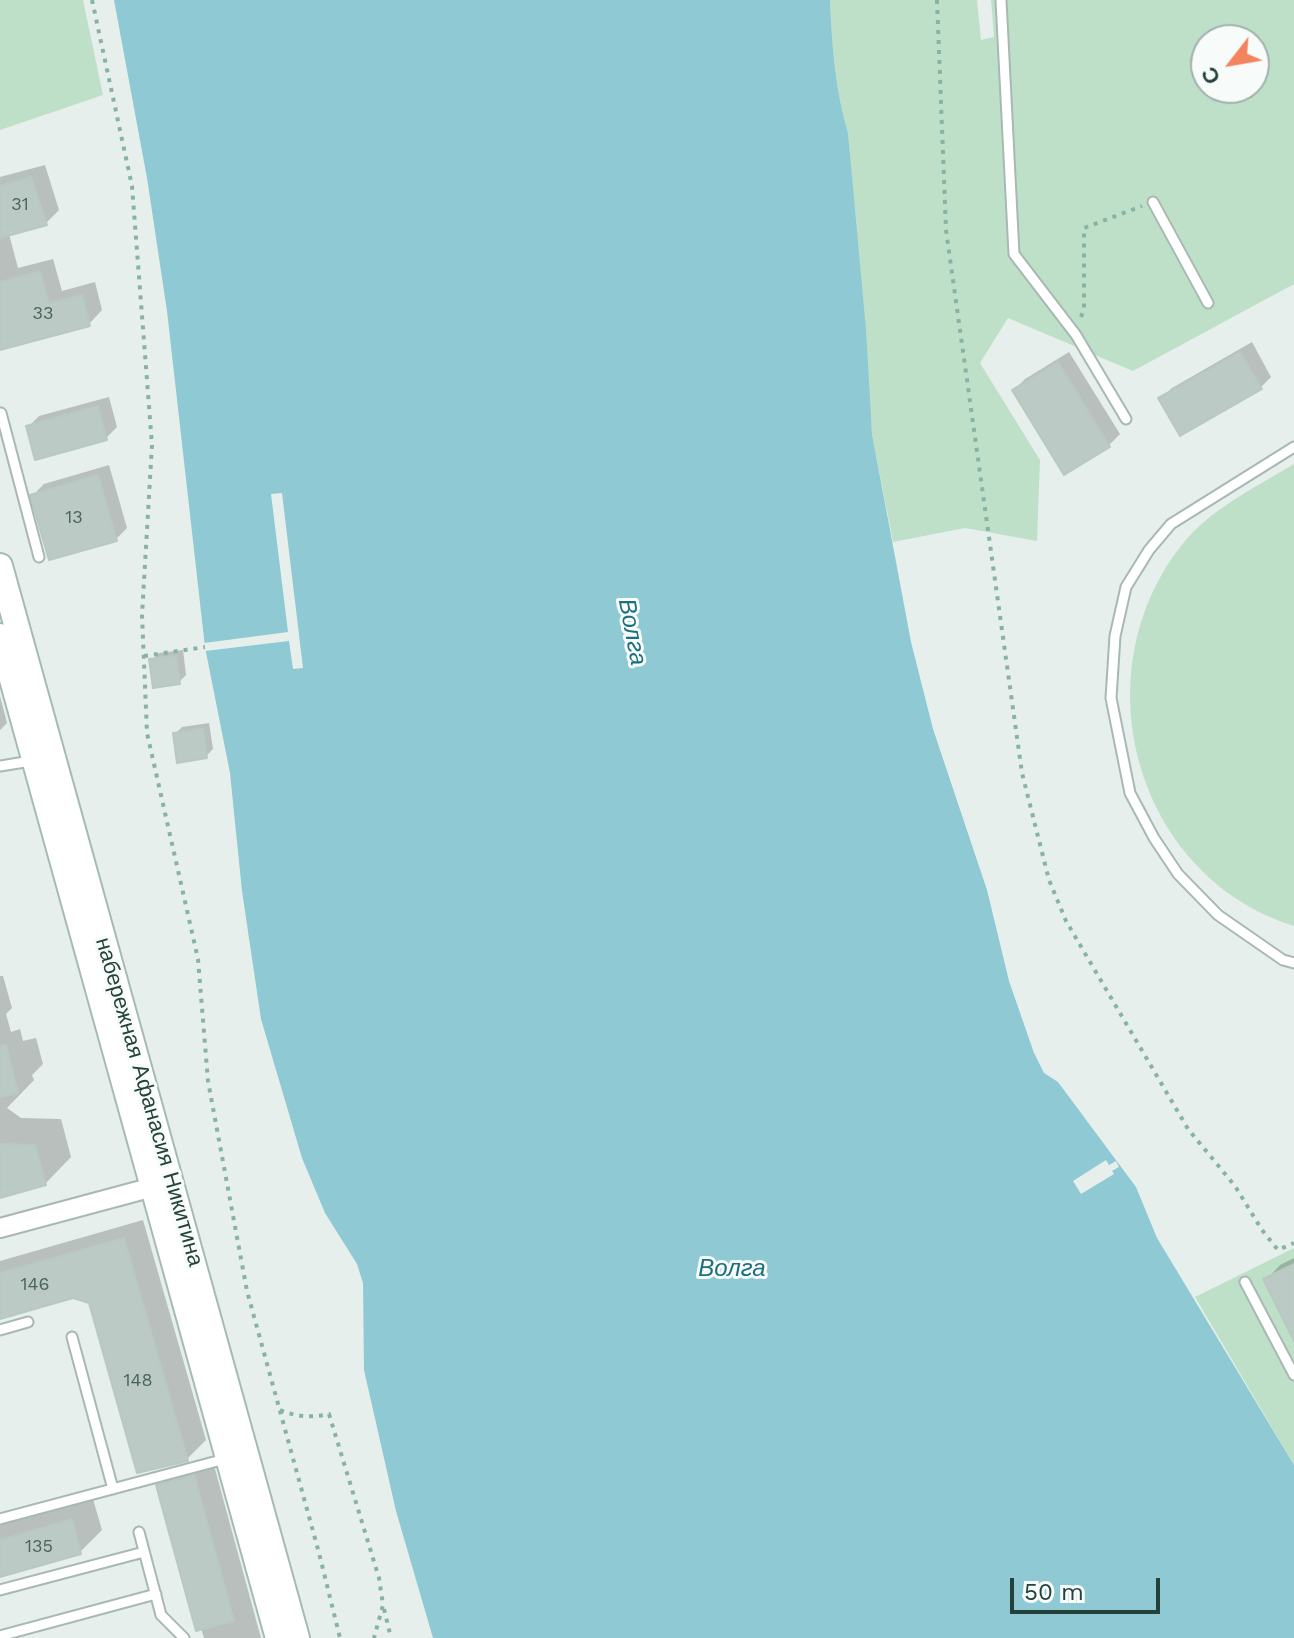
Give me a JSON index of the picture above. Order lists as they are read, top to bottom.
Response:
{
  "streets": {
    "main road": ["набережная Афанасия Никитина"]
  },
  "water": ["Волга"],
  "house_numbers": [
    "31",
    "33",
    "13",
    "146",
    "148",
    "135"
  ],
  "scale_bar": "50 m",
  "north": "bottom left"
}
